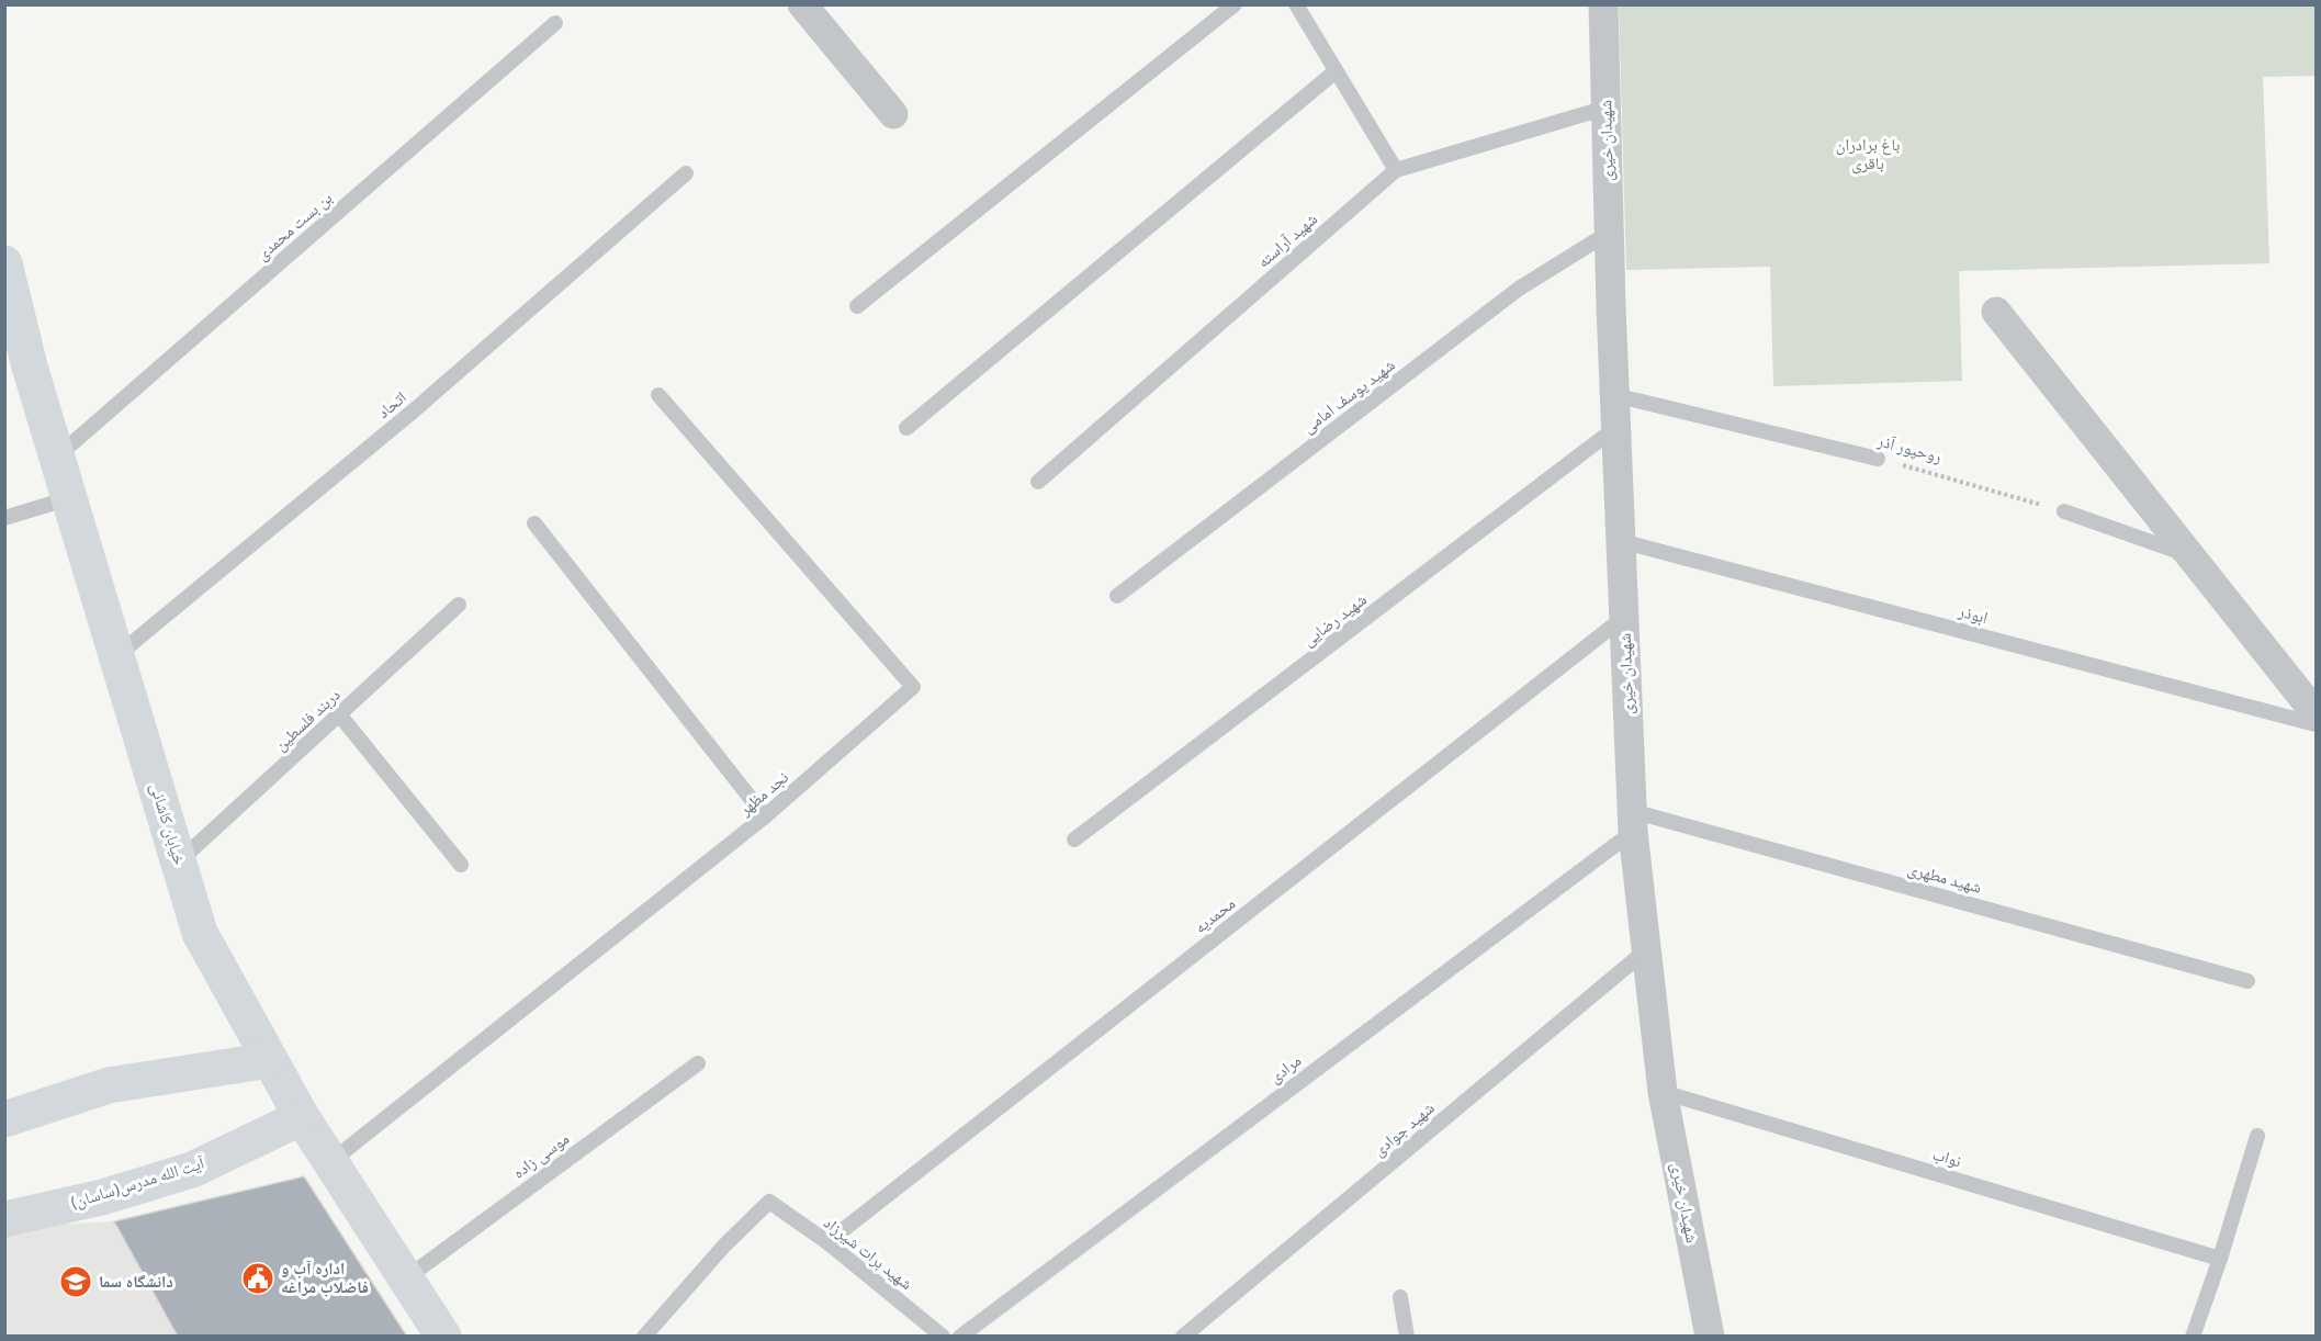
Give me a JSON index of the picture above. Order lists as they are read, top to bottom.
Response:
{
  "streets": {
    "street": ["شهیدان خیری", "خیابان کاشانی", "آیت الله مدرس(ساسان)"],
    "lane": [
      "بن بست محمدی",
      "شهید آراسته",
      "شهید یوسف امامی",
      "اتحاد",
      "روحپور آذر",
      "ابوذر",
      "شهید رضایی",
      "دربند فلسطین",
      "نجد مظهر",
      "شهید مطهری",
      "محمدیه",
      "مرادی",
      "شهید جوادی",
      "موسی زاده",
      "نواب",
      "شهید برات شیرزاد"
    ]
  },
  "crossings": [
    ["شهیدان خیری", "شهید آراسته"],
    ["شهیدان خیری", "شهید یوسف امامی"],
    ["شهیدان خیری", "روحپور آذر"],
    ["شهیدان خیری", "ابوذر"],
    ["شهیدان خیری", "شهید رضایی"],
    ["شهیدان خیری", "شهید مطهری"],
    ["شهیدان خیری", "محمدیه"],
    ["شهیدان خیری", "مرادی"],
    ["شهیدان خیری", "شهید جوادی"],
    ["شهیدان خیری", "نواب"],
    ["بن بست محمدی", "خیابان کاشانی"],
    ["اتحاد", "خیابان کاشانی"],
    ["دربند فلسطین", "خیابان کاشانی"],
    ["نجد مظهر", "خیابان کاشانی"],
    ["خیابان کاشانی", "موسی زاده"],
    ["خیابان کاشانی", "آیت الله مدرس(ساسان)"],
    ["شهید مطهری", "مرادی"],
    ["محمدیه", "شهید برات شیرزاد"]
  ],
  "parks": ["باغ برادران باقری"],
  "places": {
    "public building": ["اداره آب و فاضلاب مراغه"],
    "school or university": ["دانشگاه سما"]
  }
}
